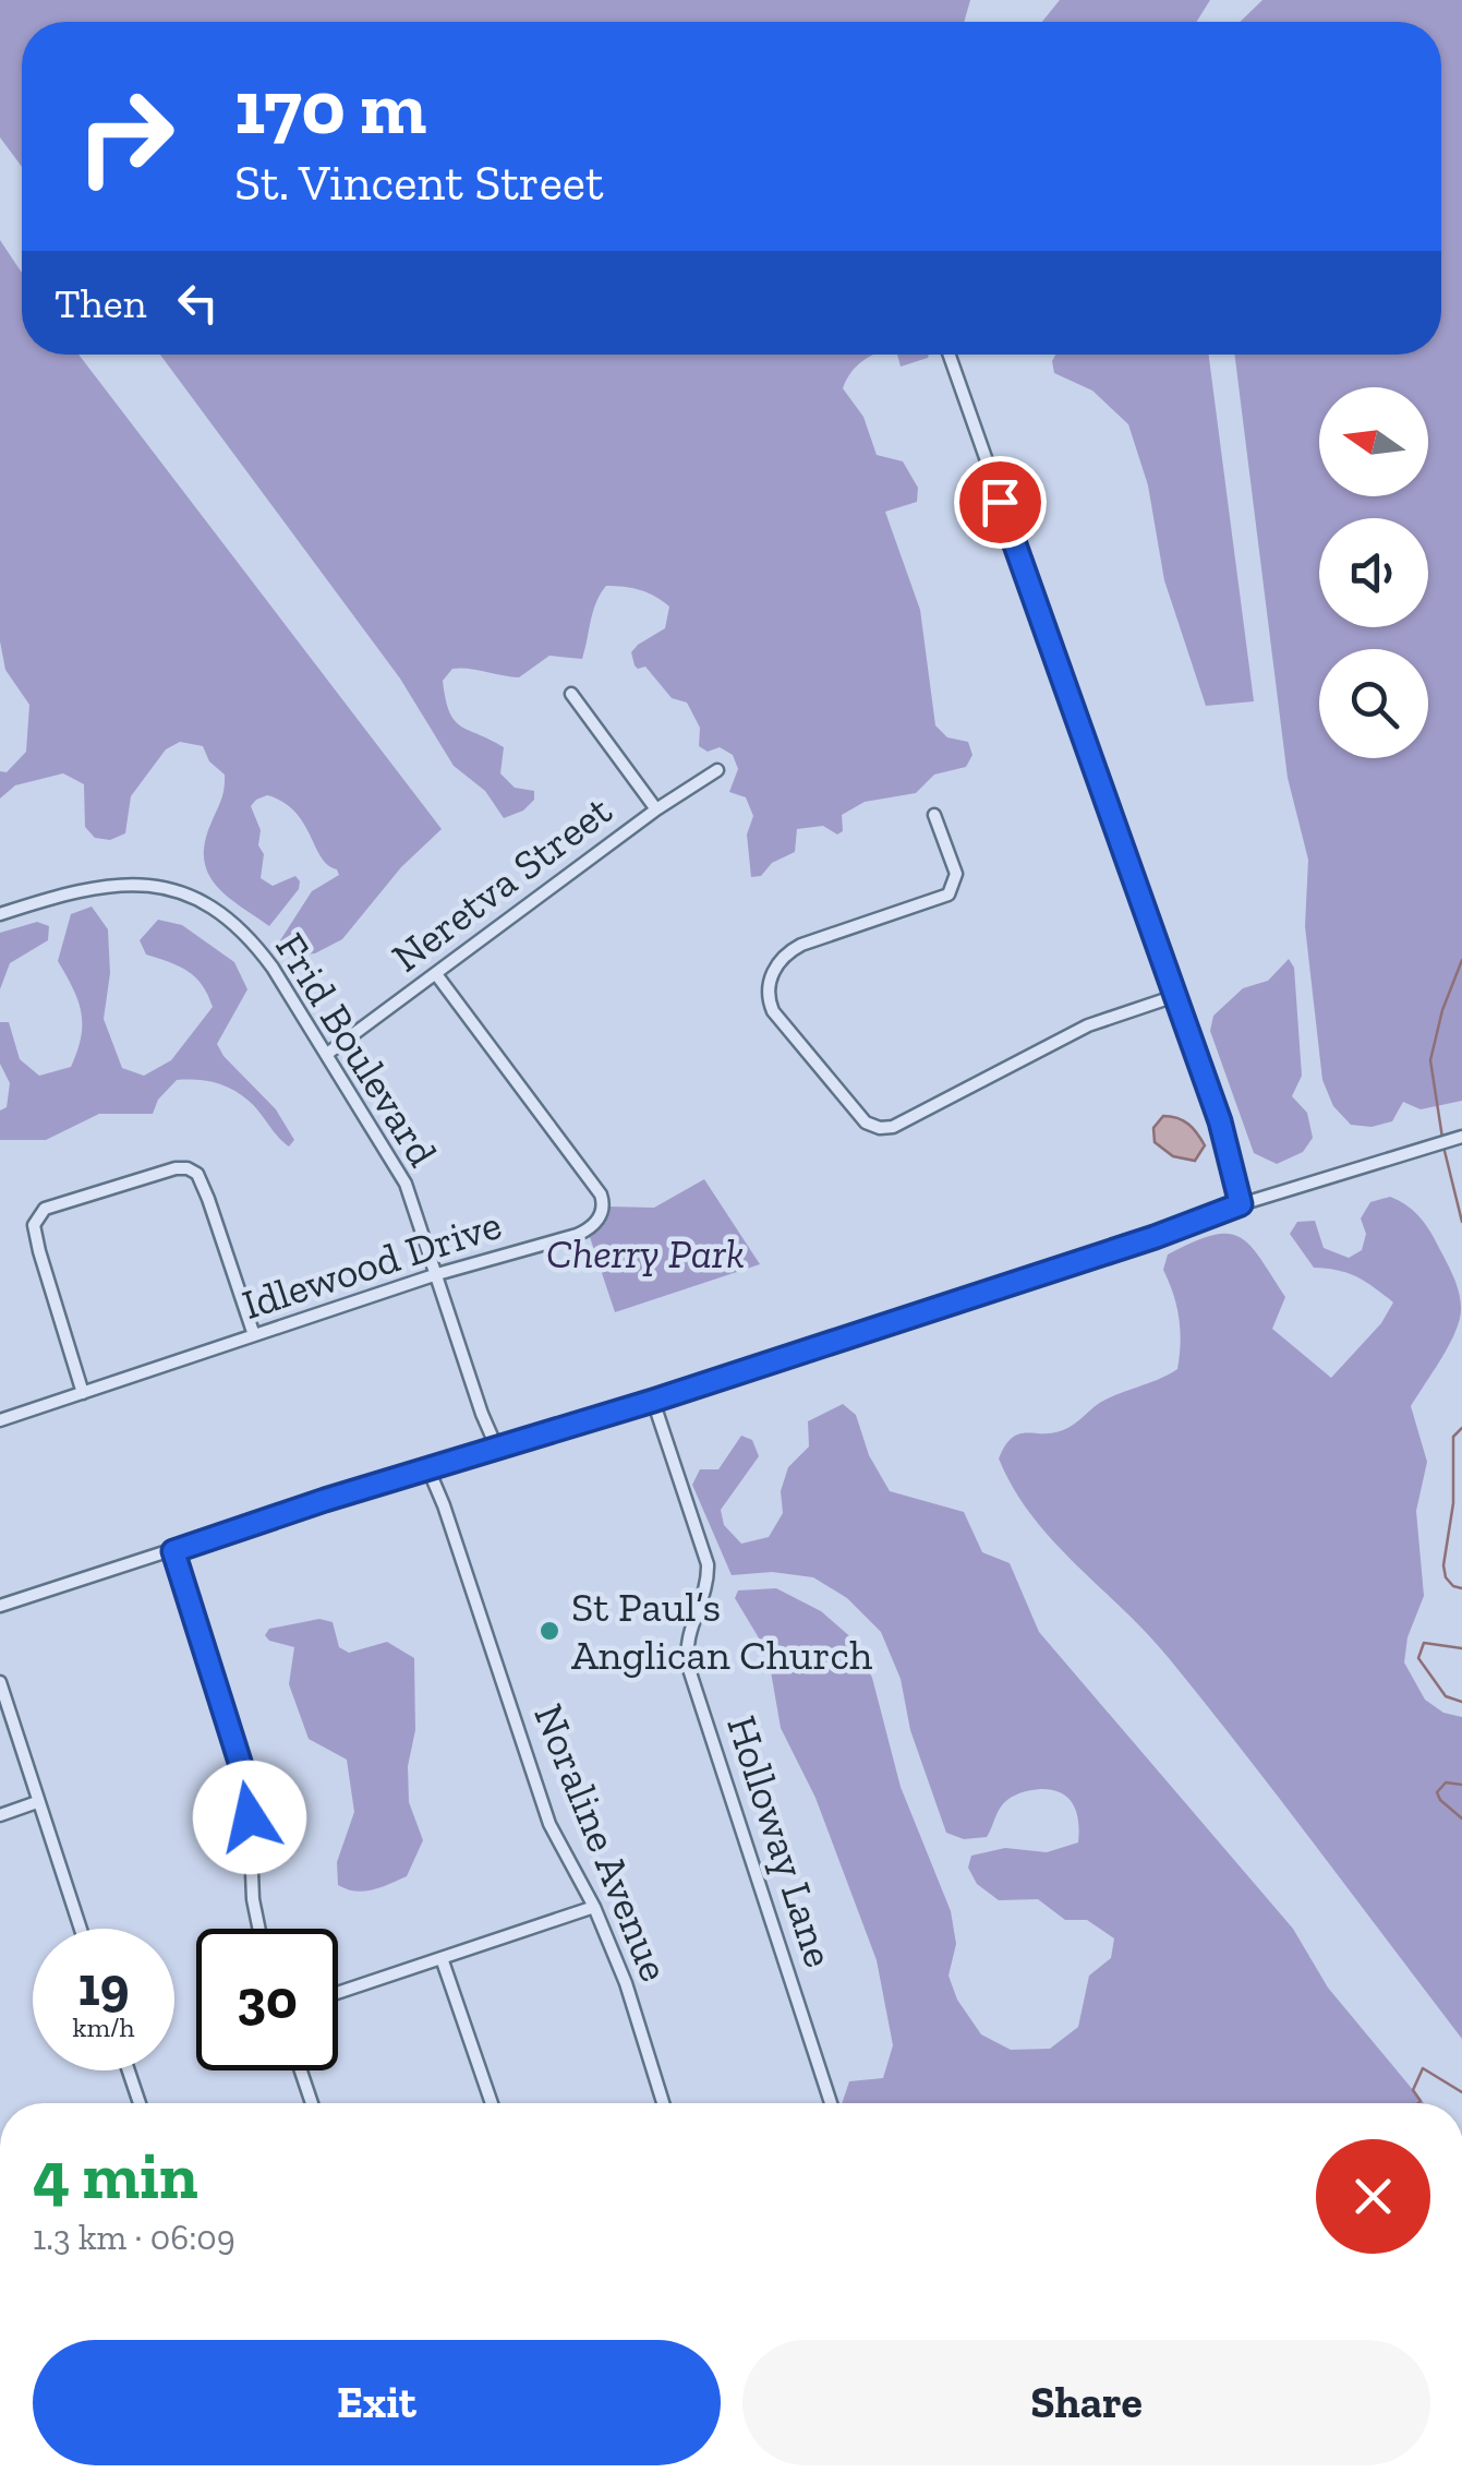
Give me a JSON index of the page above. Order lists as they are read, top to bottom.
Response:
{
  "streets": {
    "street": [
      "Neretva Street",
      "Frid Boulevard",
      "Idlewood Drive",
      "Holloway Lane",
      "Noraline Avenue"
    ]
  },
  "crossings": [
    ["Neretva Street", "Frid Boulevard"],
    ["Neretva Street", "Idlewood Drive"],
    ["Frid Boulevard", "Idlewood Drive"]
  ],
  "parks": ["Cherry Park"],
  "places": ["St Paul’s Anglican Church"],
  "north": "left",
  "page": {
    "turn": ["170 m", "St. Vincent Street"],
    "then": "Then",
    "speed": "19 km/h",
    "limit": "30",
    "heading": ["4 min", "1.3 km · 06:09"],
    "buttons": ["Exit", "Share"]
  }
}
